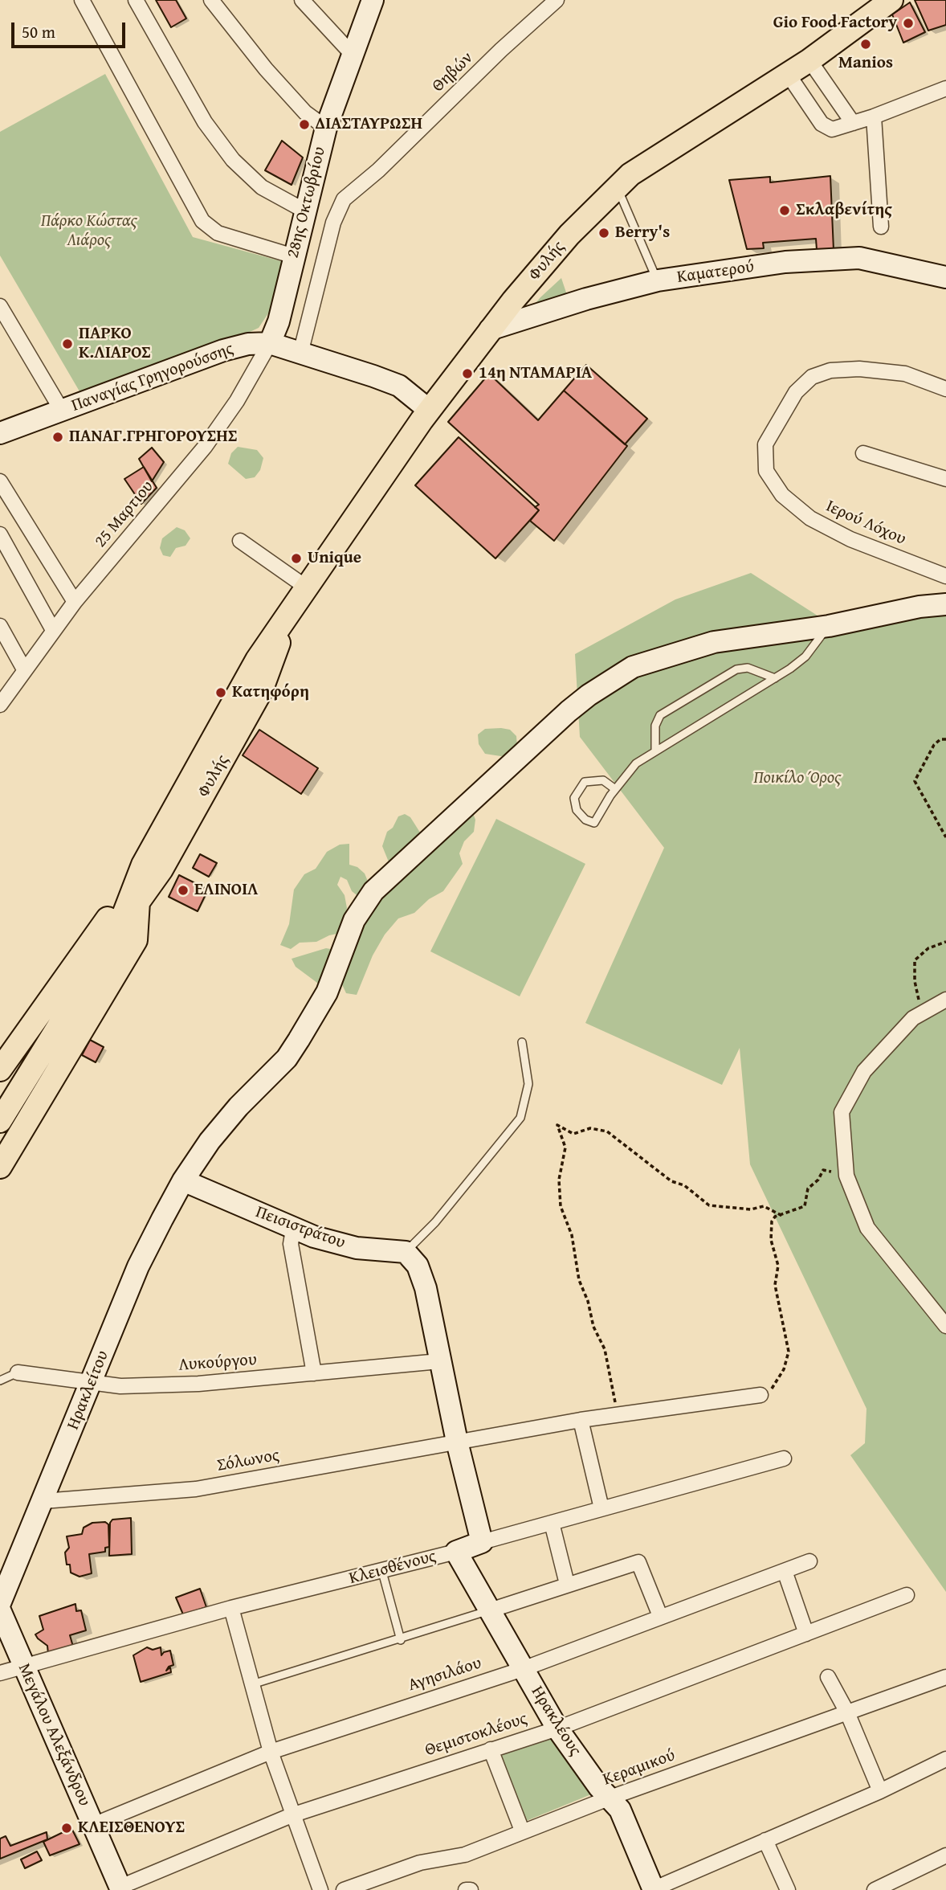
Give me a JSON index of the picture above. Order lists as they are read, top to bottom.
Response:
{
  "streets": {
    "main road": ["Φυλής"],
    "street": [
      "Θηβών",
      "28ης Οκτωβρίου",
      "Καματερού",
      "Παναγίας Γρηγορούσσης",
      "25 Μαρτιου",
      "Ιερού Λόχου",
      "Πεισιστράτου",
      "Λυκούργου",
      "Ηρακλείτου",
      "Σόλωνος",
      "Κλεισθένους",
      "Αγησιλάου",
      "Ηρακλέους",
      "Μεγάλου Αλεξάνδρου",
      "Θεμιστοκλέους",
      "Κεραμικού"
    ]
  },
  "crossings": [
    ["Θηβών", "Παναγίας Γρηγορούσσης"],
    ["28ης Οκτωβρίου", "Παναγίας Γρηγορούσσης"],
    ["28ης Οκτωβρίου", "25 Μαρτιου"],
    ["Φυλής", "Καματερού"],
    ["Φυλής", "Παναγίας Γρηγορούσσης"],
    ["Παναγίας Γρηγορούσσης", "25 Μαρτιου"],
    ["Πεισιστράτου", "Ηρακλείτου"],
    ["Λυκούργου", "Ηρακλείτου"],
    ["Ηρακλείτου", "Σόλωνος"],
    ["Κλεισθένους", "Ηρακλέους"],
    ["Κλεισθένους", "Μεγάλου Αλεξάνδρου"],
    ["Αγησιλάου", "Ηρακλέους"],
    ["Αγησιλάου", "Μεγάλου Αλεξάνδρου"],
    ["Ηρακλέους", "Θεμιστοκλέους"],
    ["Ηρακλέους", "Κεραμικού"],
    ["Μεγάλου Αλεξάνδρου", "Θεμιστοκλέους"]
  ],
  "parks": ["Πάρκο Κώστας Λιάρος", "Ποικίλο Όρος"],
  "places": [
    "Gio Food Factory",
    "Manios",
    "ΔΙΑΣΤΑΥΡΩΣΗ",
    "Σκλαβενίτης",
    "Berry's",
    "ΠΑΡΚΟ Κ.ΛΙΑΡΟΣ",
    "14η ΝΤΑΜΑΡΙΑ",
    "ΠΑΝΑΓ.ΓΡΗΓΟΡΟΥΣΗΣ",
    "Unique",
    "Κατηφόρη",
    "ΕΛΙΝΟΙΛ",
    "ΚΛΕΙΣΘΕΝΟΥΣ"
  ],
  "scale_bar": "50 m"
}
